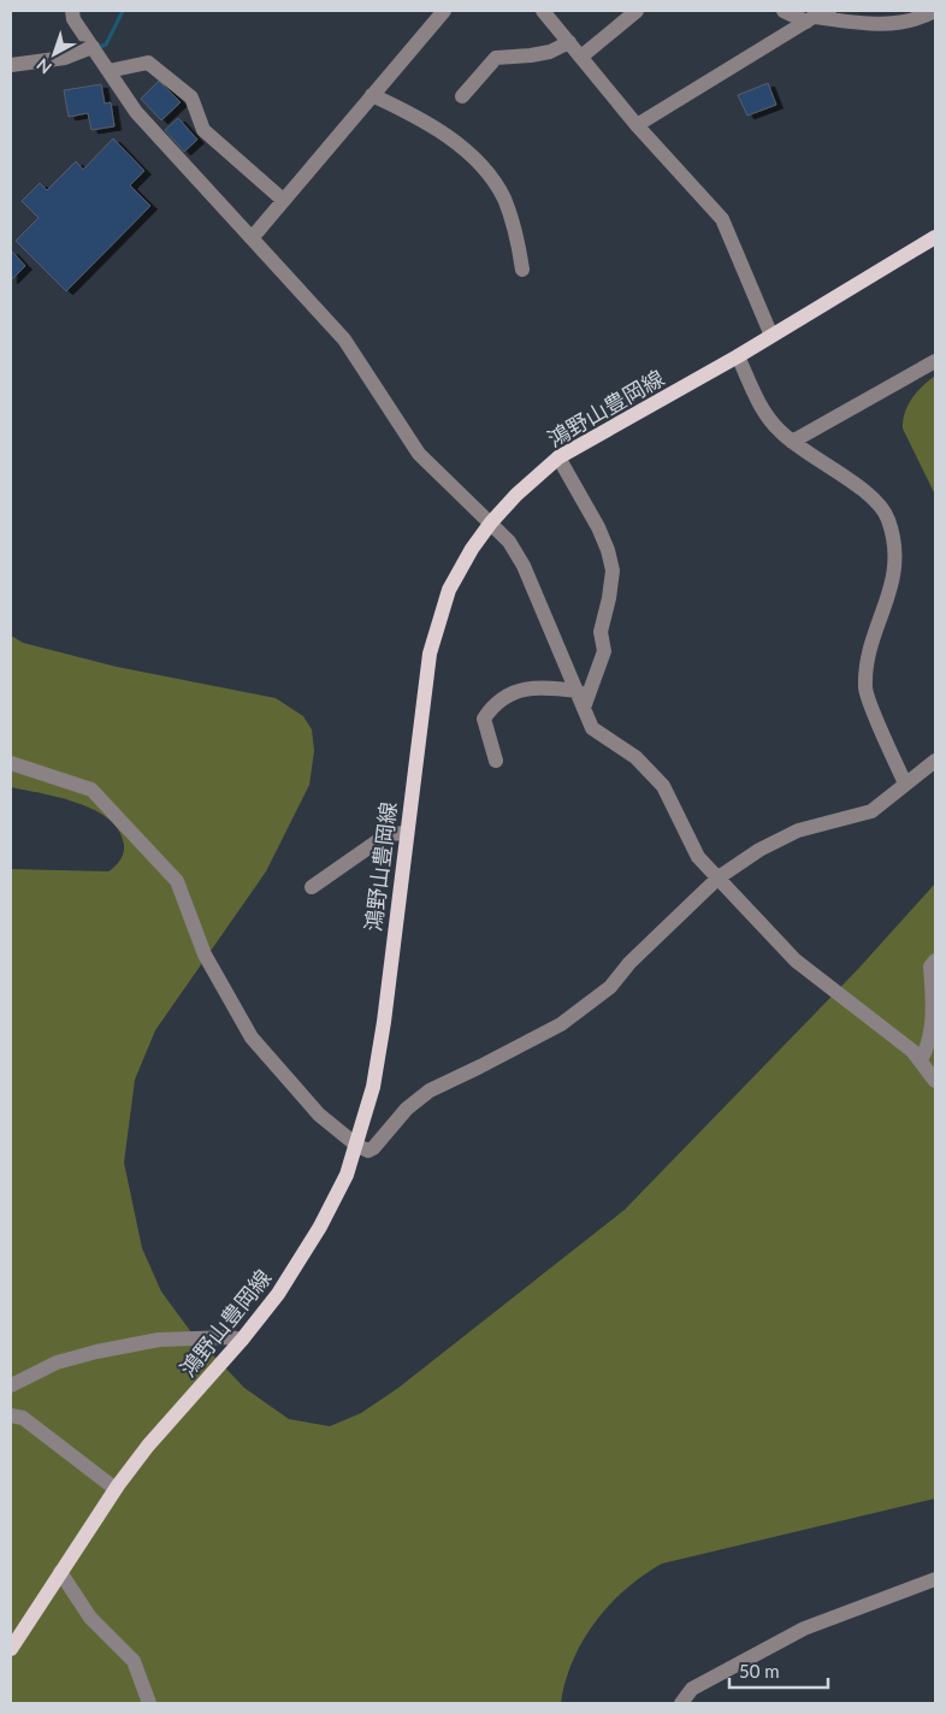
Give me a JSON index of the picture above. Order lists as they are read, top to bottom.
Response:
{
  "streets": {
    "main road": ["鴻野山豊岡線"]
  },
  "scale_bar": "50 m",
  "north": "bottom left"
}
